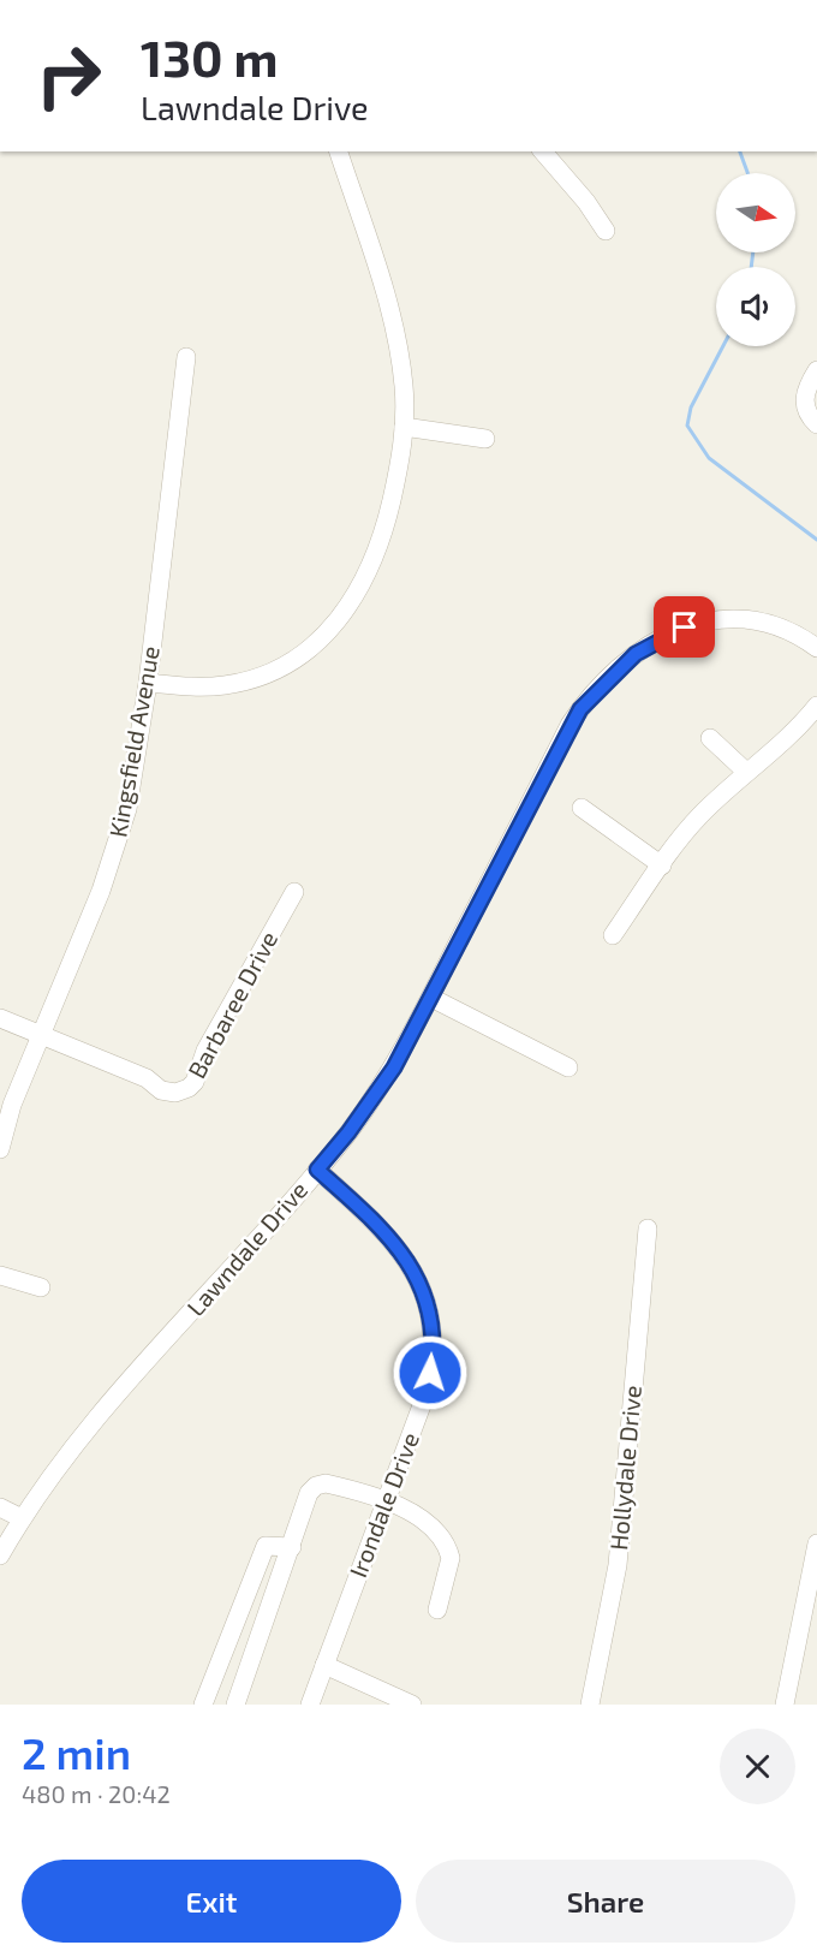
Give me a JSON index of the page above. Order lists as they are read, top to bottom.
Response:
{
  "streets": {
    "street": [
      "Kingsfield Avenue",
      "Barbaree Drive",
      "Lawndale Drive",
      "Hollydale Drive",
      "Irondale Drive"
    ]
  },
  "crossings": [
    ["Kingsfield Avenue", "Barbaree Drive"],
    ["Lawndale Drive", "Irondale Drive"]
  ],
  "north": "right",
  "page": {
    "turn": ["130 m", "Lawndale Drive"],
    "heading": ["2 min", "480 m · 20:42"],
    "buttons": ["Exit", "Share"]
  }
}
